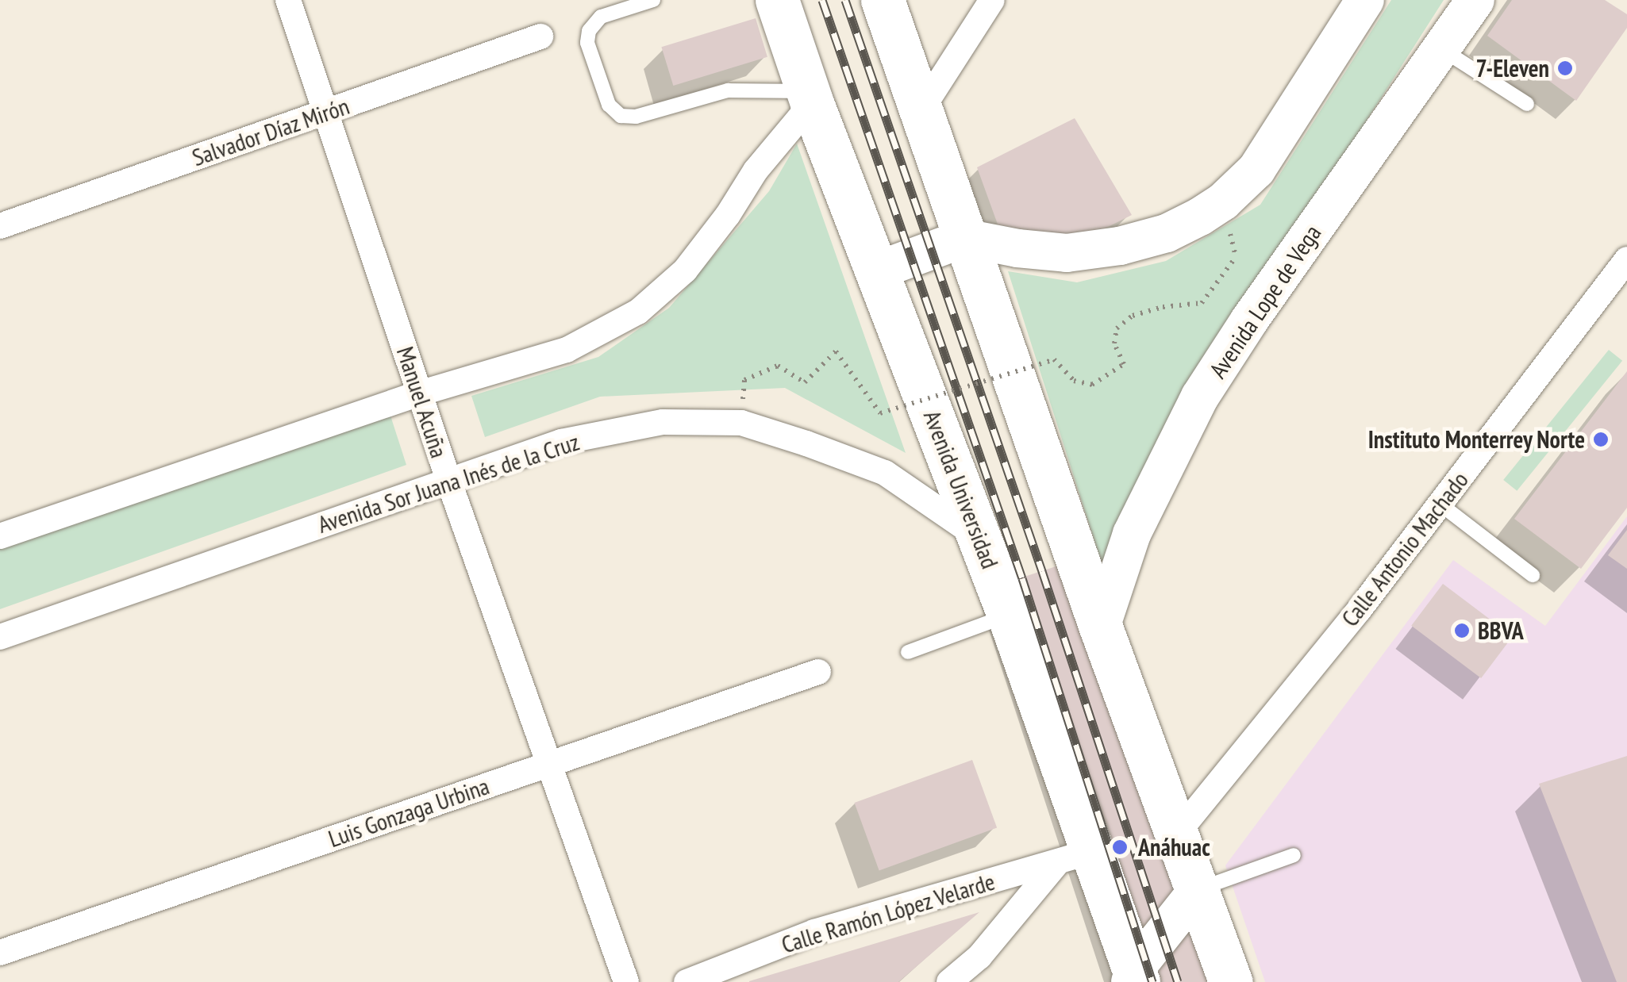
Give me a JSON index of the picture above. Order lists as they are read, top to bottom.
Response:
{
  "streets": {
    "highway": ["Avenida Universidad"],
    "main road": ["Avenida Lope de Vega"],
    "street": [
      "Salvador Díaz Mirón",
      "Manuel Acuña",
      "Avenida Sor Juana Inés de la Cruz",
      "Calle Antonio Machado",
      "Luis Gonzaga Urbina",
      "Calle Ramón López Velarde"
    ]
  },
  "crossings": [
    ["Salvador Díaz Mirón", "Manuel Acuña"],
    ["Manuel Acuña", "Avenida Sor Juana Inés de la Cruz"],
    ["Manuel Acuña", "Luis Gonzaga Urbina"],
    ["Avenida Sor Juana Inés de la Cruz", "Avenida Universidad"],
    ["Avenida Universidad", "Calle Ramón López Velarde"]
  ],
  "places": [
    "7-Eleven",
    "Instituto Monterrey Norte",
    "BBVA",
    "Anáhuac"
  ]
}
